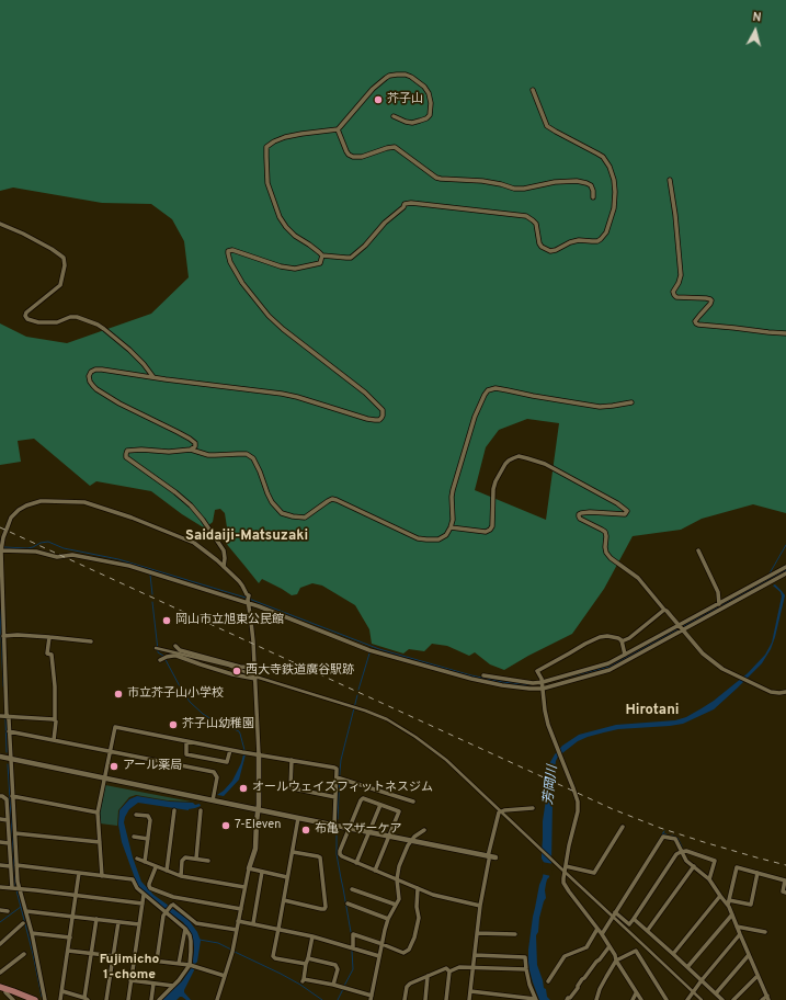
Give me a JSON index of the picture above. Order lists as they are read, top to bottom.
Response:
{
  "districts": ["Saidaiji-Matsuzaki", "Hirotani", "Fujimicho 1-chome"],
  "water": ["芳岡川"],
  "places": [
    "芥子山",
    "岡山市立旭東公民館",
    "西大寺鉄道廣谷駅跡",
    "市立芥子山小学校",
    "芥子山幼稚園",
    "アール薬局",
    "オールウェイズフィットネスジム",
    "7-Eleven",
    "布亀 マザーケア"
  ],
  "north": "top"
}
